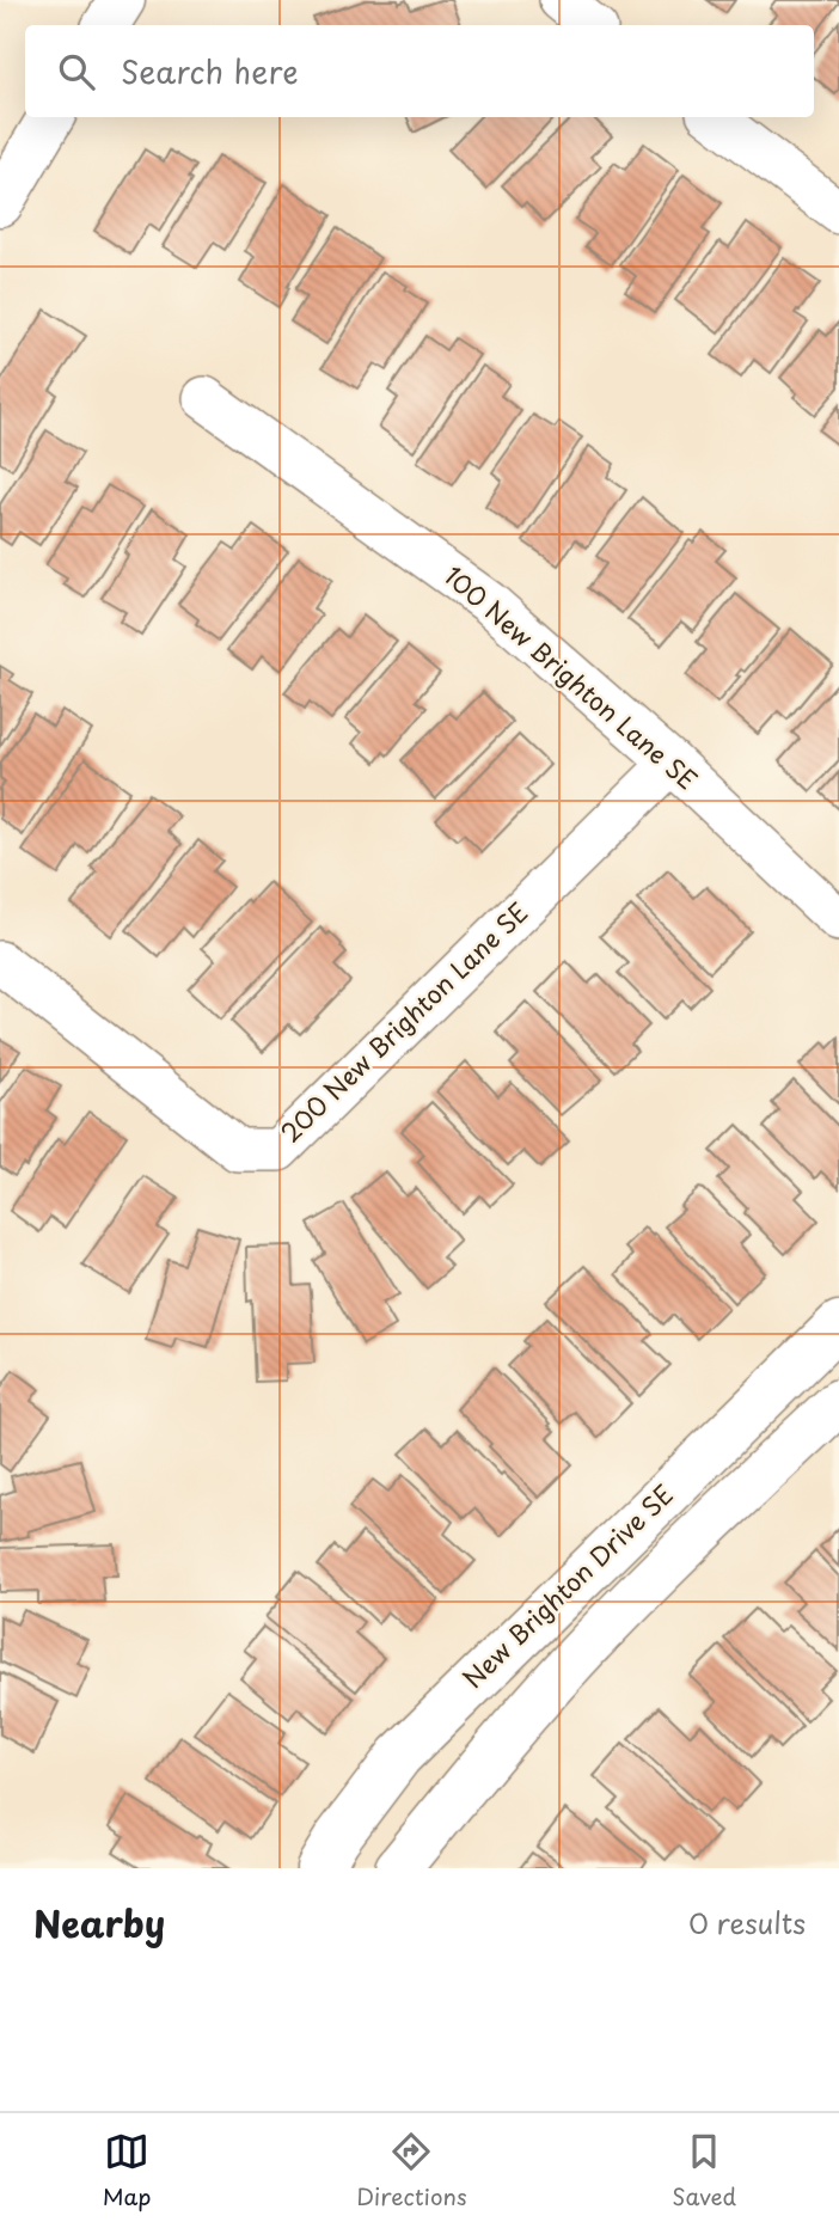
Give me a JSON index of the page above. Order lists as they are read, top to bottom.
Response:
{
  "streets": {
    "street": ["100 New Brighton Lane SE", "200 New Brighton Lane SE", "New Brighton Drive SE"]
  },
  "crossings": [
    ["100 New Brighton Lane SE", "200 New Brighton Lane SE"]
  ],
  "page": {
    "search": "Search here",
    "heading": ["Nearby", "0 results"],
    "nav": ["Map", "Directions", "Saved"]
  }
}
